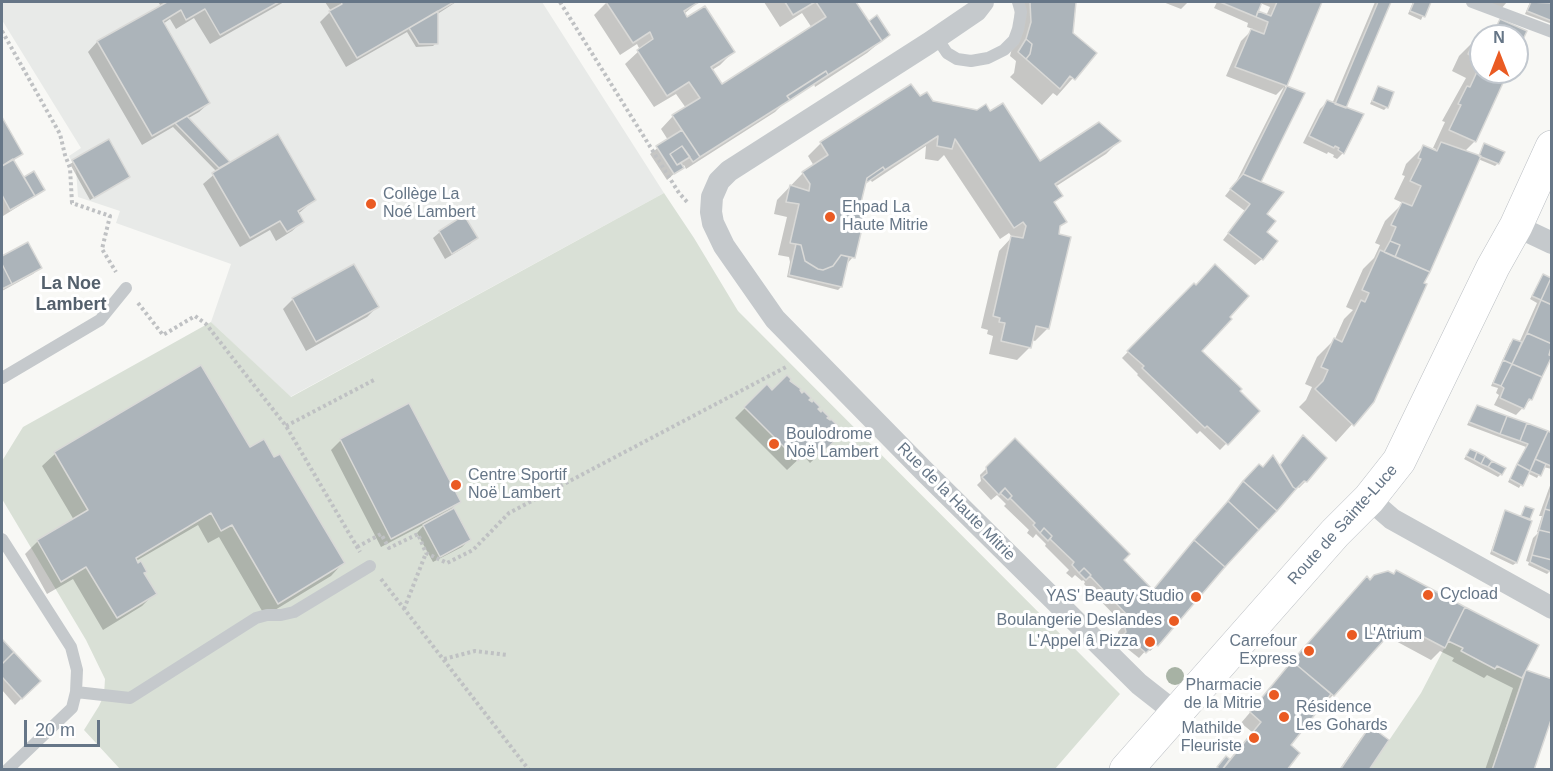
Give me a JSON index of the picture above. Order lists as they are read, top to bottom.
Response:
{
  "streets": {
    "street": ["Rue de la Haute Mitrie", "Route de Sainte-Luce"]
  },
  "crossings": [
    ["Rue de la Haute Mitrie", "Route de Sainte-Luce"]
  ],
  "districts": ["La Noe Lambert"],
  "places": [
    "Collège La Noé Lambert",
    "Ehpad La Haute Mitrie",
    "Boulodrome Noë Lambert",
    "Centre Sportif Noë Lambert",
    "Cycload",
    "YAS' Beauty Studio",
    "Boulangerie Deslandes",
    "L'Atrium",
    "L'Appel â Pizza",
    "Carrefour Express",
    "Pharmacie de la Mitrie",
    "Résidence Les Gohards",
    "Mathilde Fleuriste"
  ],
  "scale_bar": "20 m",
  "north": "top"
}
